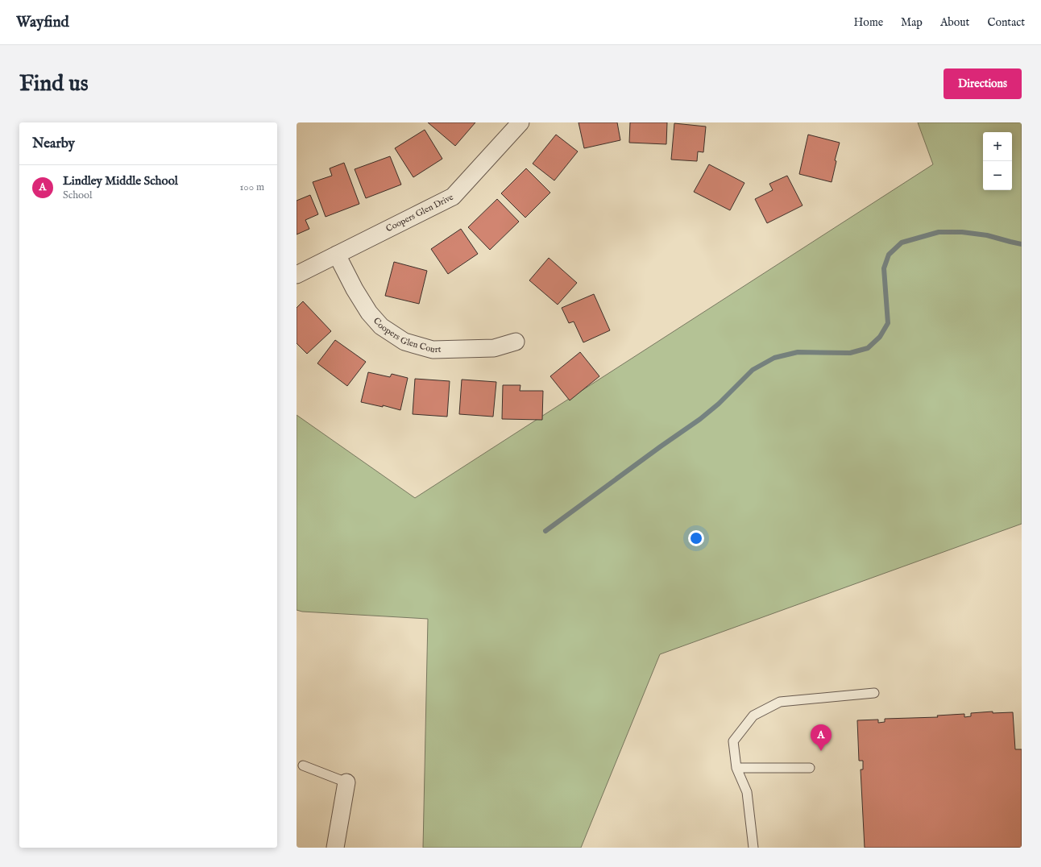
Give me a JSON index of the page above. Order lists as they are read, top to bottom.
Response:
{
  "streets": {
    "street": ["Coopers Glen Drive", "Coopers Glen Court"]
  },
  "crossings": [
    ["Coopers Glen Drive", "Coopers Glen Court"]
  ],
  "page": {
    "header": "Wayfind",
    "nav": [
      "Home",
      "Map",
      "About",
      "Contact"
    ],
    "buttons": "Directions",
    "title": "Find us",
    "heading": "Nearby",
    "map_buttons": ["+", "−"],
    "list": [
      {
        "mark": "A",
        "name": "Lindley Middle School",
        "note": "School",
        "value": "100 m"
      }
    ],
    "pins": "A"
  }
}
